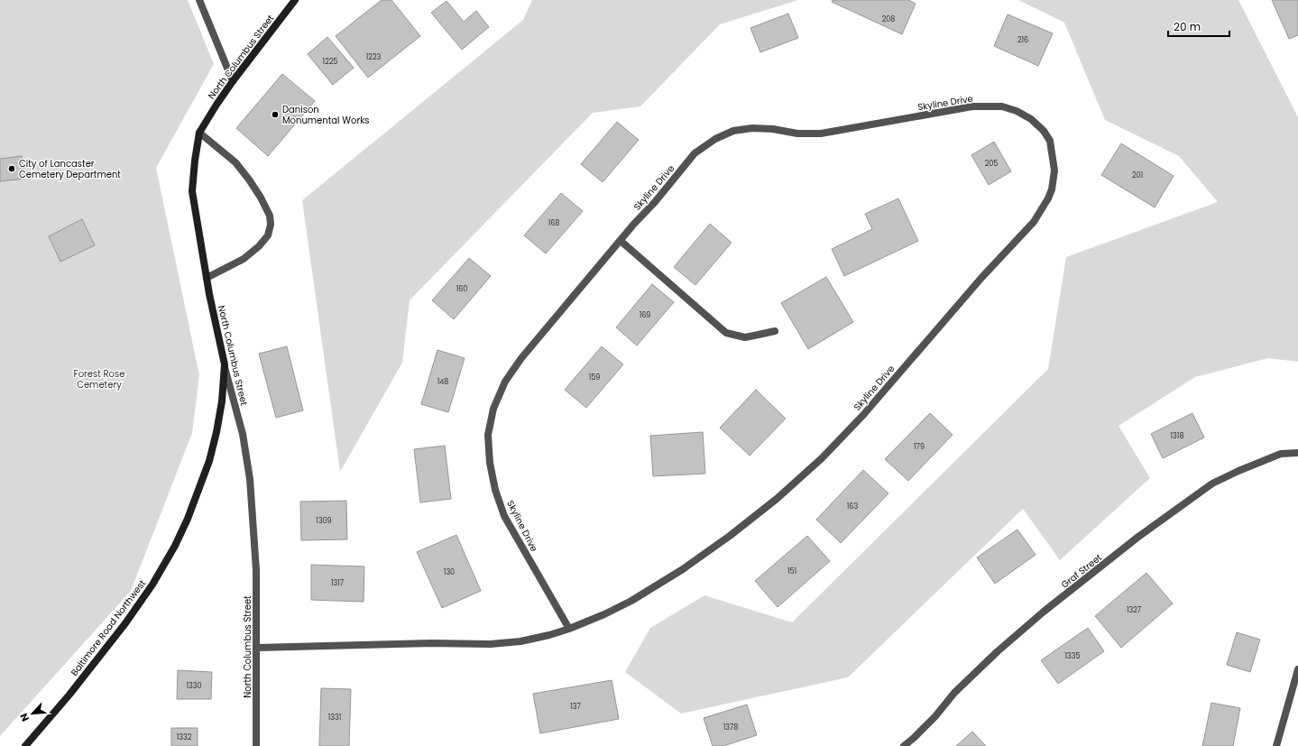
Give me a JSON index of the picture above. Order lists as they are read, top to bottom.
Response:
{
  "streets": {
    "main road": ["North Columbus Street", "Baltimore Road Northwest"],
    "street": ["Skyline Drive", "Graf Street"]
  },
  "crossings": [
    ["North Columbus Street", "Skyline Drive"],
    ["North Columbus Street", "Baltimore Road Northwest"]
  ],
  "parks": ["Forest Rose Cemetery"],
  "places": ["Danison Monumental Works", "City of Lancaster Cemetery Department"],
  "house_numbers": [
    "208",
    "216",
    "1223",
    "1225",
    "205",
    "201",
    "168",
    "160",
    "169",
    "159",
    "148",
    "1318",
    "179",
    "163",
    "1309",
    "151",
    "130",
    "1317",
    "1327",
    "1335",
    "1330",
    "137",
    "1331",
    "1378",
    "1332"
  ],
  "scale_bar": "20 m",
  "north": "bottom left"
}
